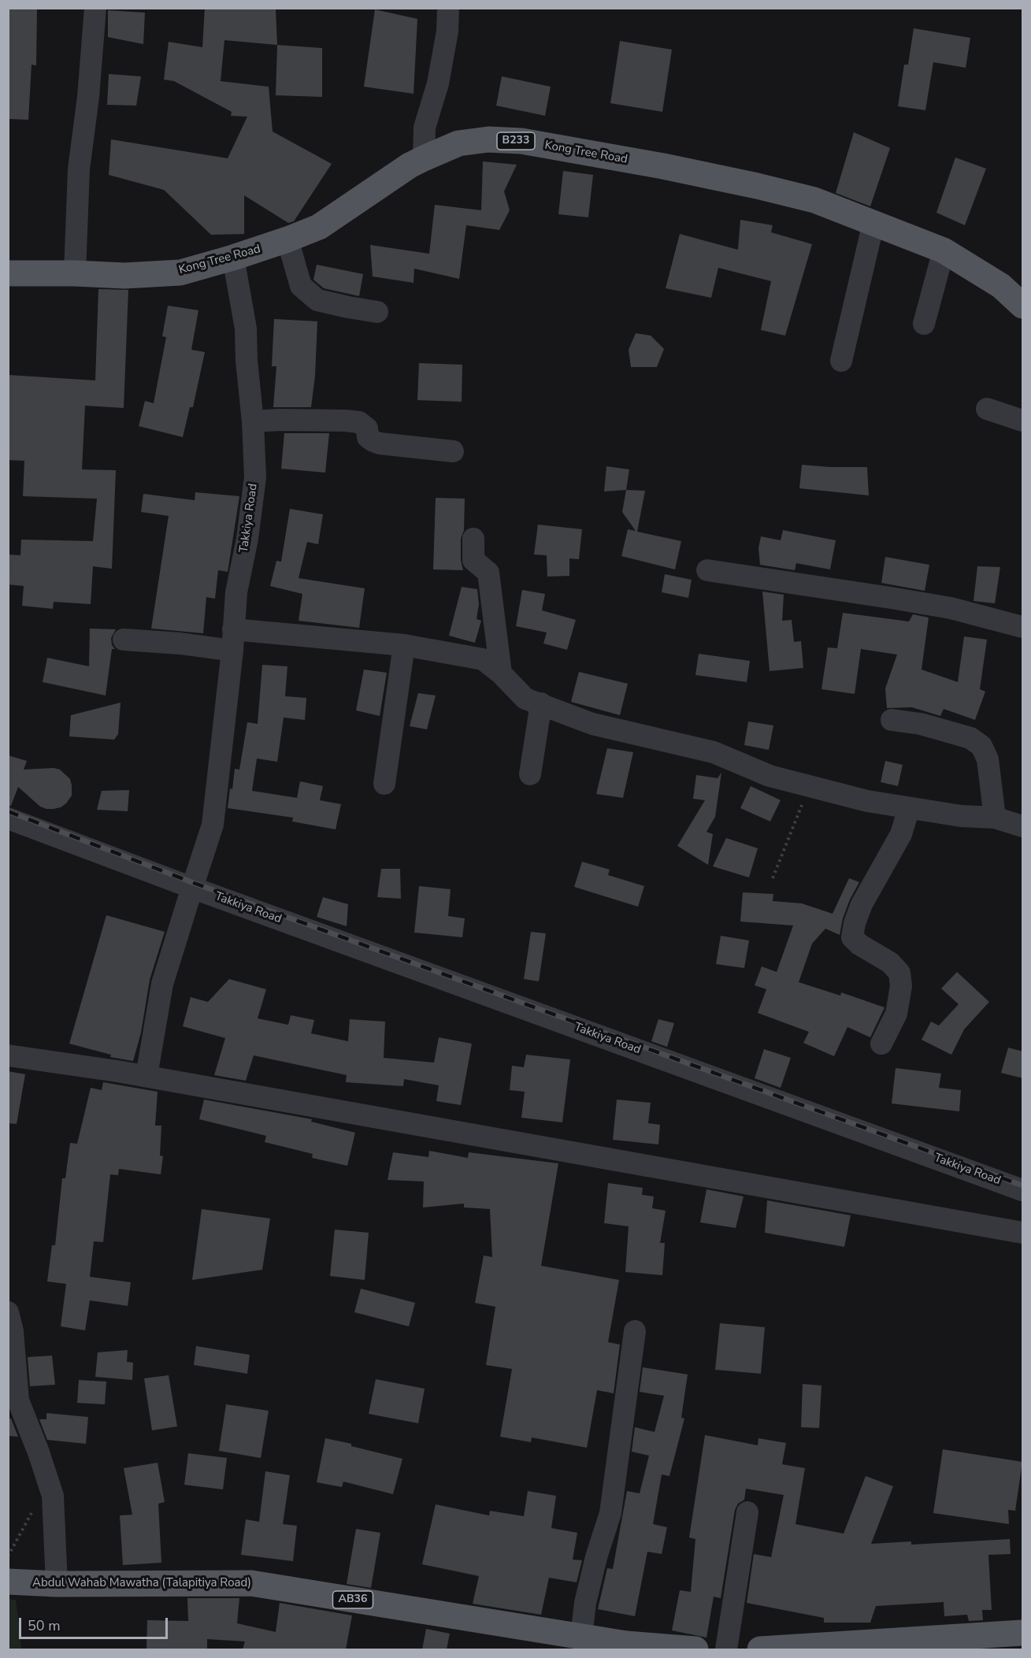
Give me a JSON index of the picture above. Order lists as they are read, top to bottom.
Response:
{
  "streets": {
    "main road": [
      "B233",
      "Kong Tree Road",
      "Abdul Wahab Mawatha (Talapitiya Road)",
      "AB36"
    ],
    "street": ["Takkiya Road"]
  },
  "crossings": [
    ["Kong Tree Road", "Takkiya Road"]
  ],
  "scale_bar": "50 m"
}
